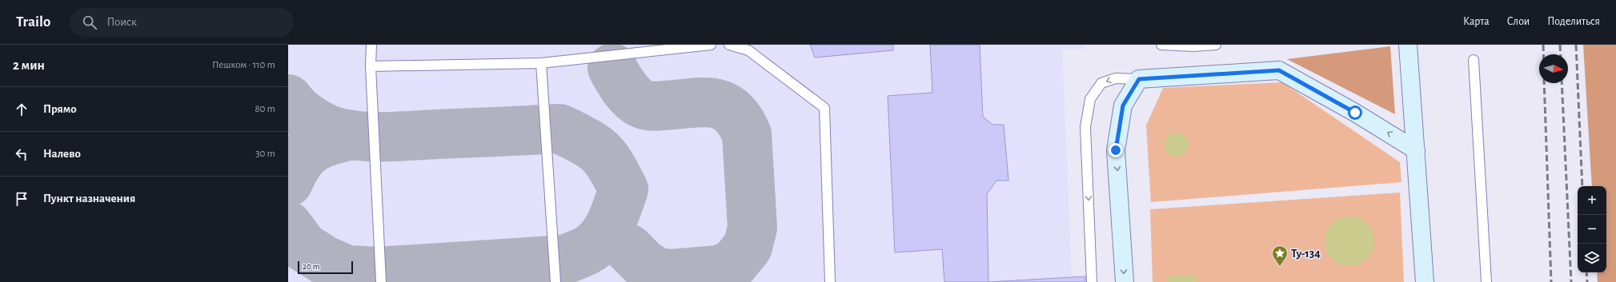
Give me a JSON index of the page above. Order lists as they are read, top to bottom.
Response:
{
  "places": {
    "place": ["Ту-134"]
  },
  "scale_bar": "20 m",
  "north": "right",
  "page": {
    "header": "Trailo",
    "search": "Поиск",
    "nav": ["Карта", "Слои", "Поделиться"],
    "heading": ["2 мин", "Пешком · 110 m"],
    "list": [
      ["Прямо", "80 m"],
      ["Налево", "30 m"],
      "Пункт назначения"
    ],
    "map_buttons": ["+", "−"],
    "scale": "20 m"
  }
}
